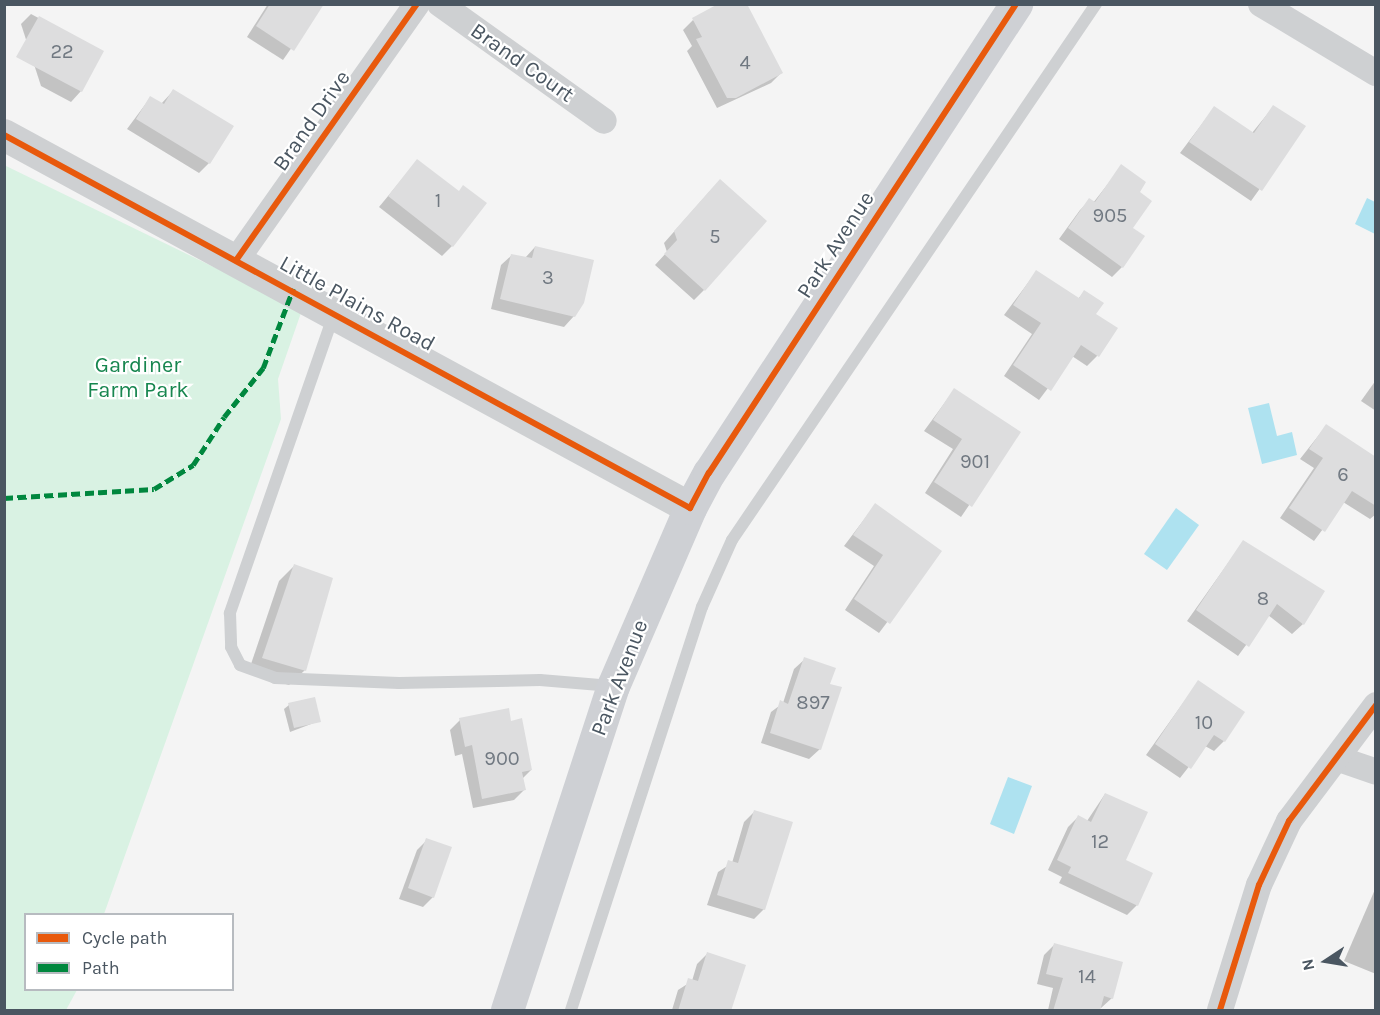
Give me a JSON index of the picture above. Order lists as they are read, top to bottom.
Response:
{
  "streets": {
    "main road": ["Park Avenue"],
    "street": ["Brand Court", "Brand Drive", "Little Plains Road"]
  },
  "crossings": [
    ["Brand Drive", "Little Plains Road"],
    ["Park Avenue", "Little Plains Road"]
  ],
  "parks": ["Gardiner Farm Park"],
  "house_numbers": [
    "22",
    "4",
    "1",
    "905",
    "5",
    "3",
    "901",
    "6",
    "8",
    "897",
    "10",
    "900",
    "12",
    "14"
  ],
  "legend": ["Cycle path", "Path"],
  "north": "left"
}
